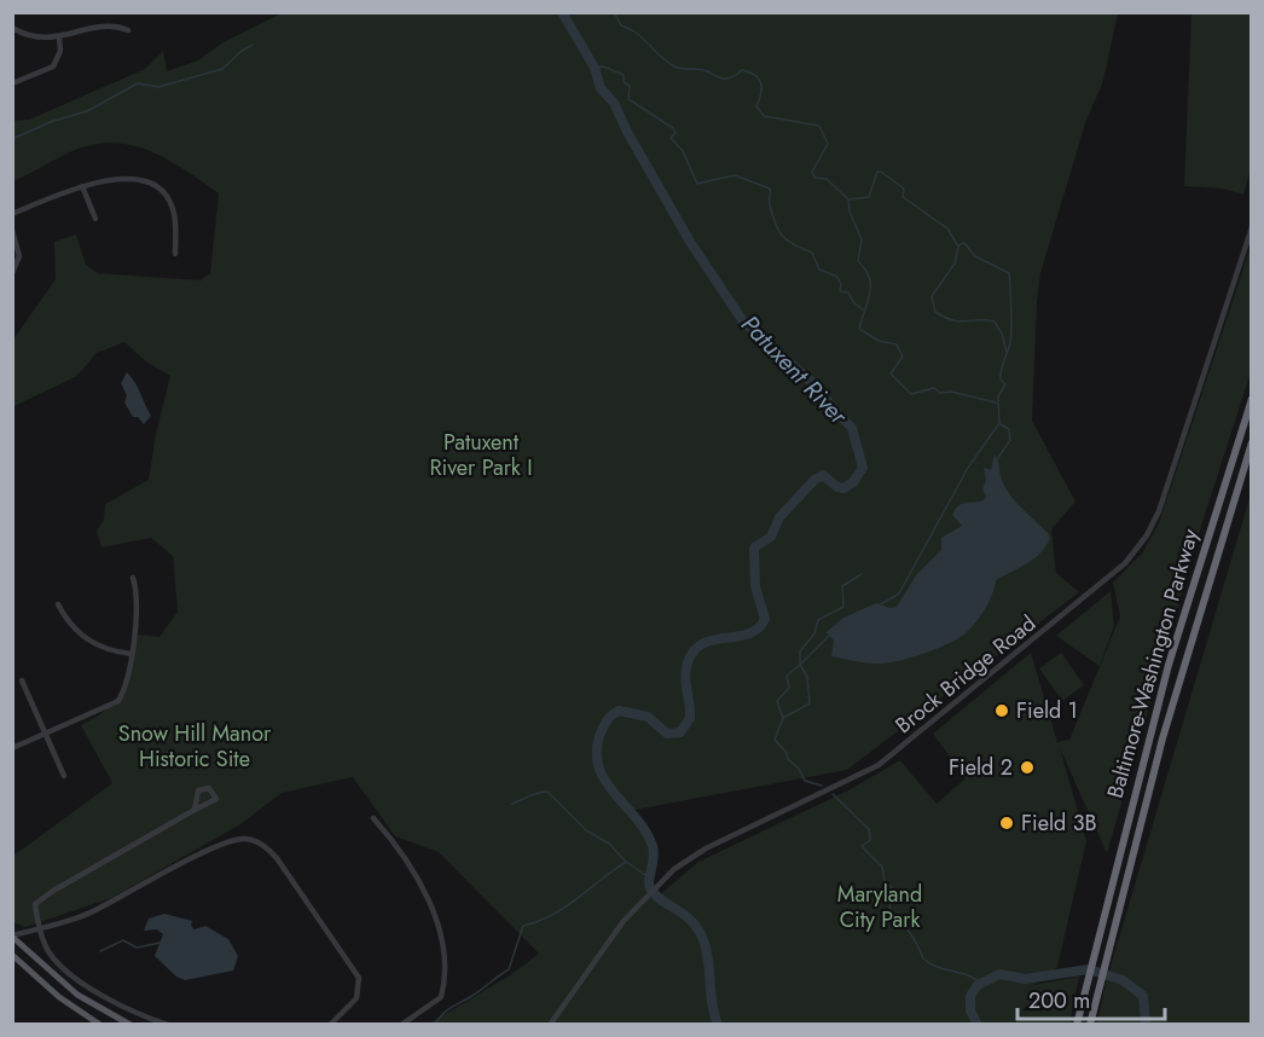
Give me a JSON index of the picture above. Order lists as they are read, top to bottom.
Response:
{
  "streets": {
    "highway": ["Baltimore-Washington Parkway"],
    "street": ["Brock Bridge Road"]
  },
  "water": ["Patuxent River"],
  "parks": ["Patuxent River Park I", "Snow Hill Manor Historic Site", "Maryland City Park"],
  "places": ["Field 1", "Field 2", "Field 3B"],
  "scale_bar": "200 m"
}
